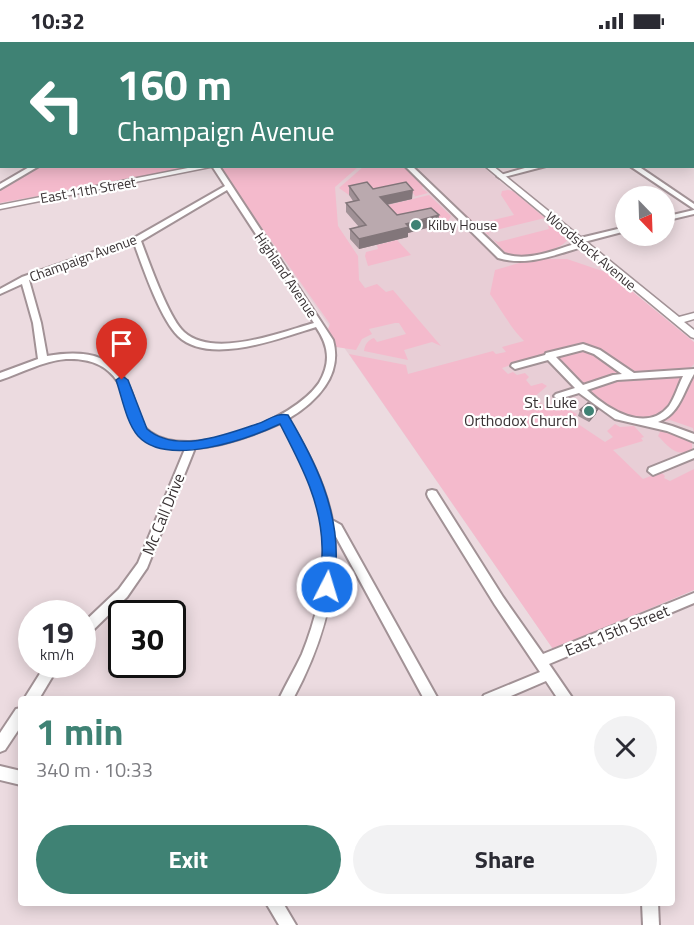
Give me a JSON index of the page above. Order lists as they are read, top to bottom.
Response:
{
  "streets": {
    "street": [
      "East 11th Street",
      "Woodstock Avenue",
      "Champaign Avenue",
      "Highland Avenue",
      "Mc Call Drive",
      "East 15th Street"
    ]
  },
  "crossings": [
    ["Champaign Avenue", "Highland Avenue"]
  ],
  "places": ["Kilby House", "St. Luke Orthodox Church"],
  "north": "bottom right",
  "page": {
    "status": "10:32",
    "turn": ["160 m", "Champaign Avenue"],
    "speed": "19 km/h",
    "limit": "30",
    "heading": ["1 min", "340 m · 10:33"],
    "buttons": ["Exit", "Share"]
  }
}
